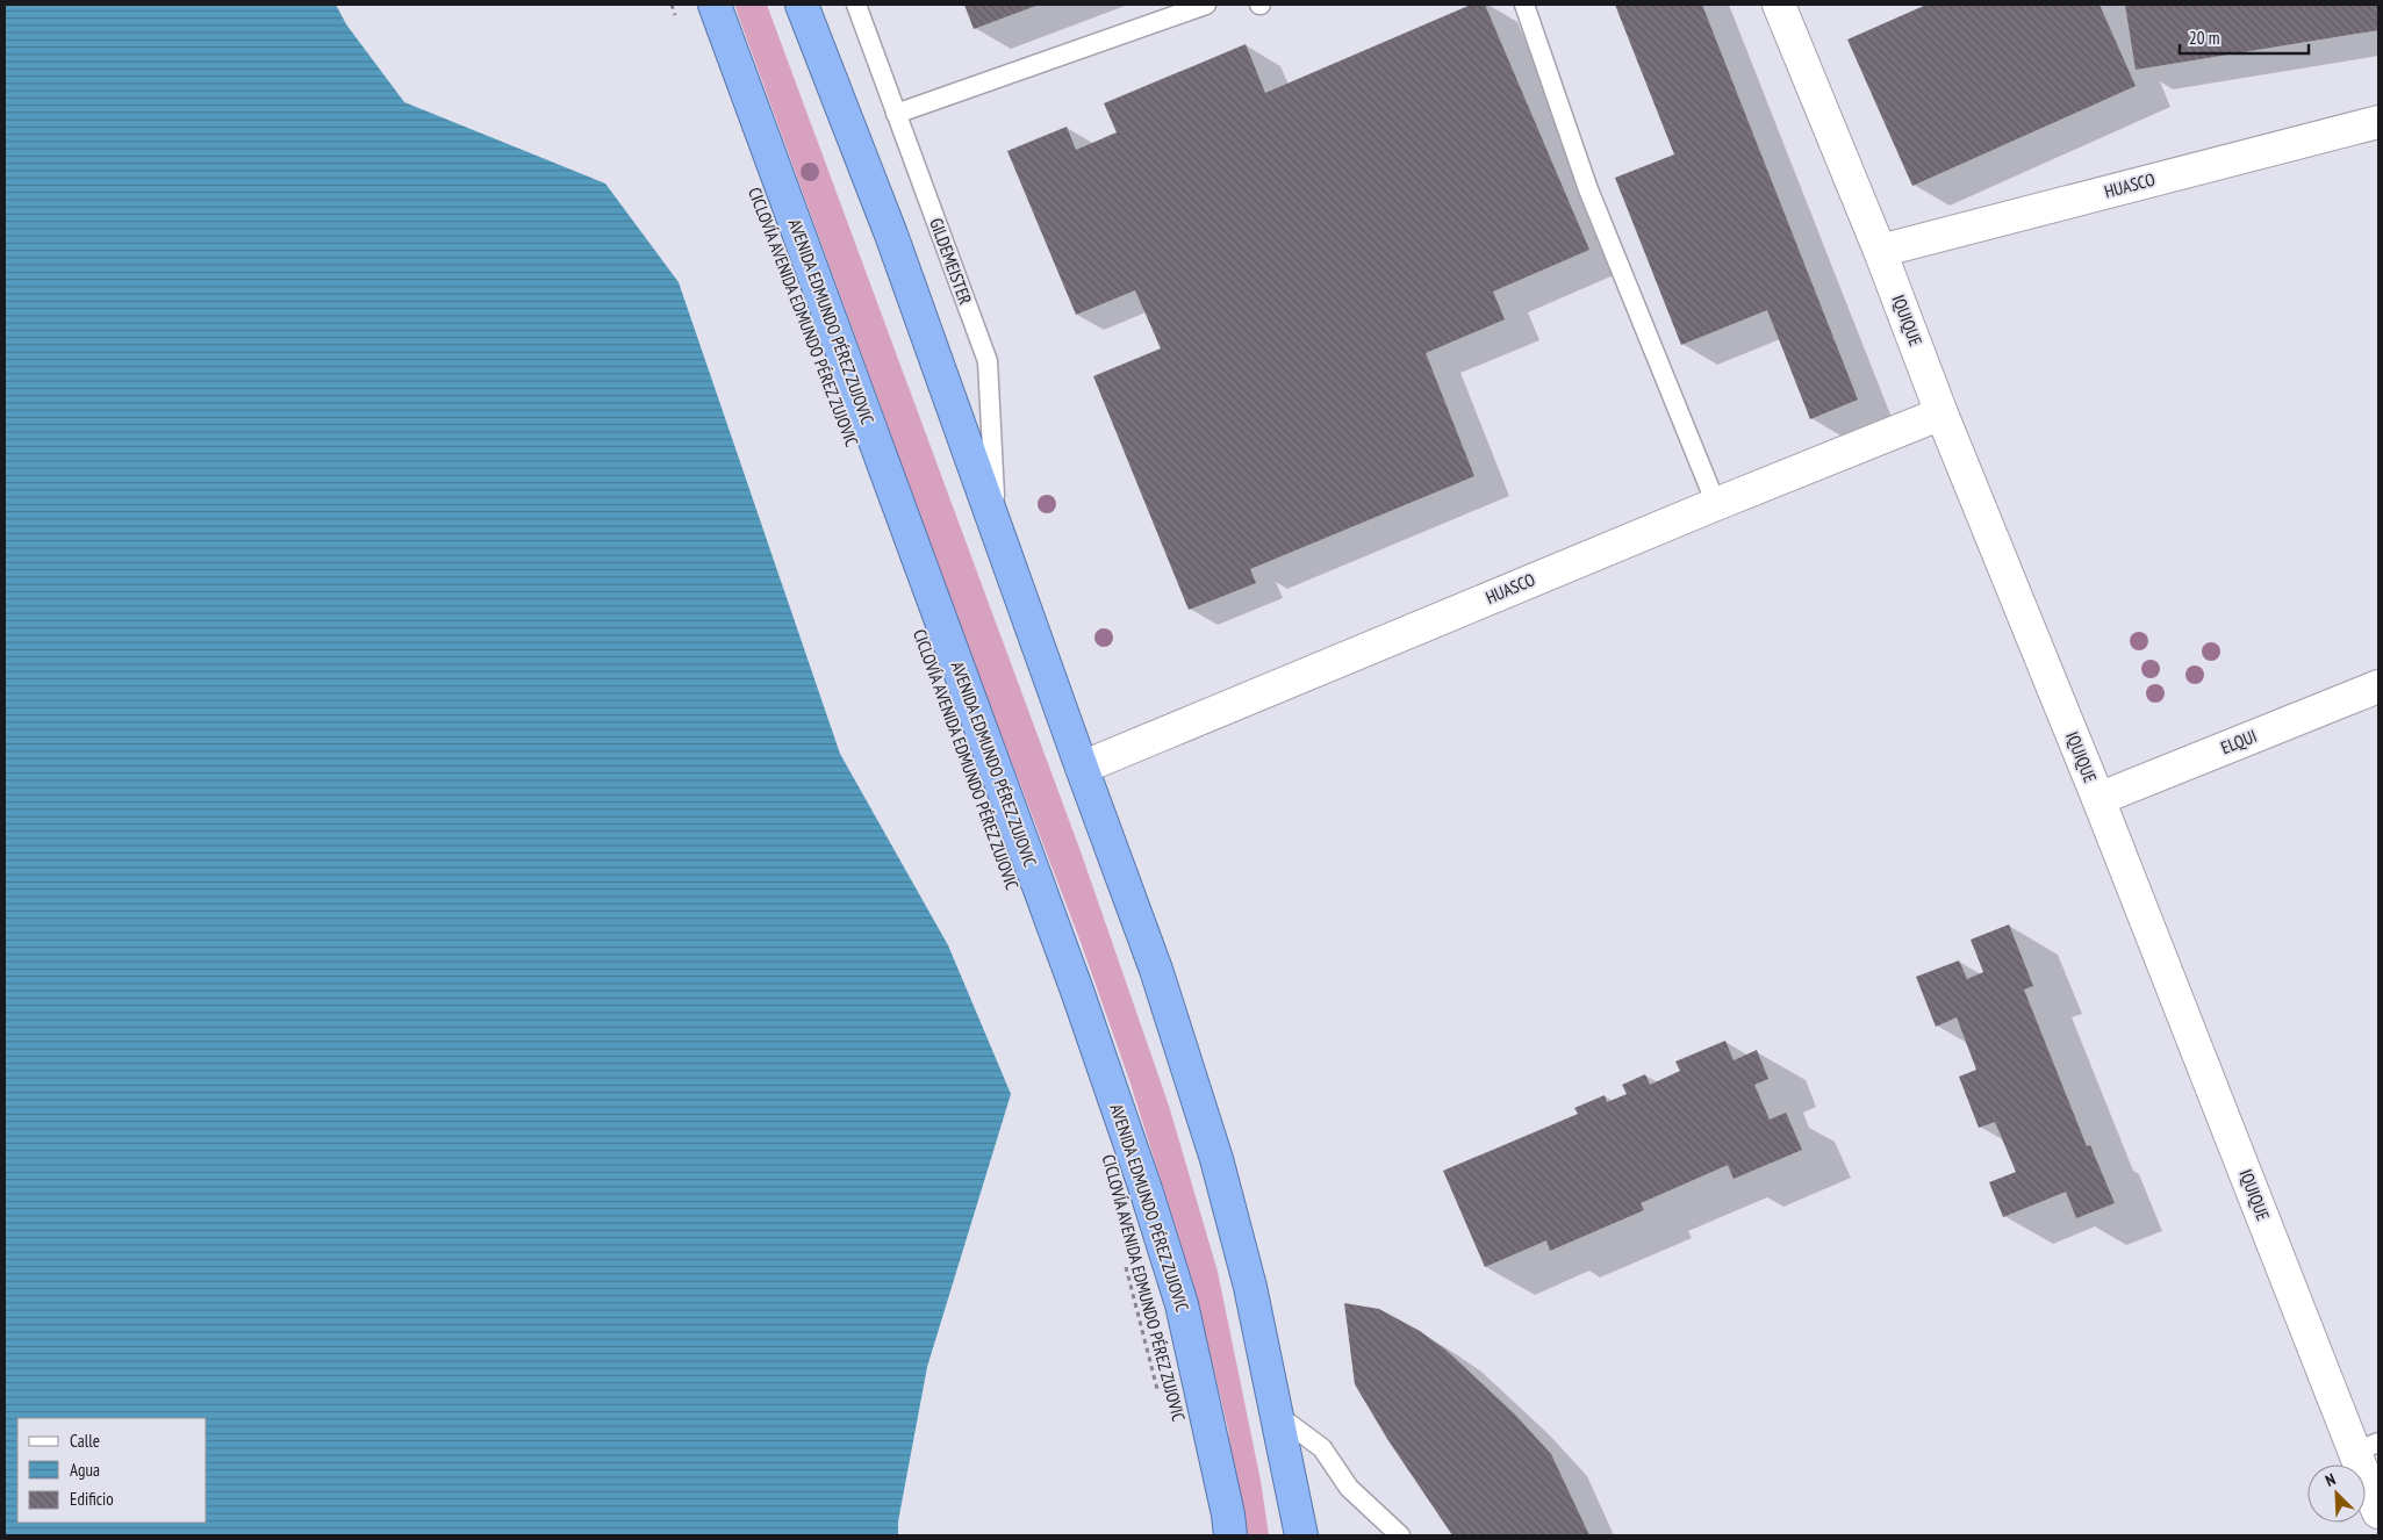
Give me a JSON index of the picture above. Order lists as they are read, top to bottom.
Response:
{
  "streets": {
    "highway": ["AVENIDA EDMUNDO PÉREZ ZUJOVIC"],
    "street": ["HUASCO", "IQUIQUE", "ELQUI"],
    "lane": ["GILDEMEISTER"],
    "path": ["CICLOVÍA AVENIDA EDMUNDO PÉREZ ZUJOVIC"]
  },
  "crossings": [
    ["HUASCO", "IQUIQUE"],
    ["IQUIQUE", "ELQUI"]
  ],
  "legend": ["Calle", "Agua", "Edificio"],
  "scale_bar": "20 m",
  "north": "top left"
}
